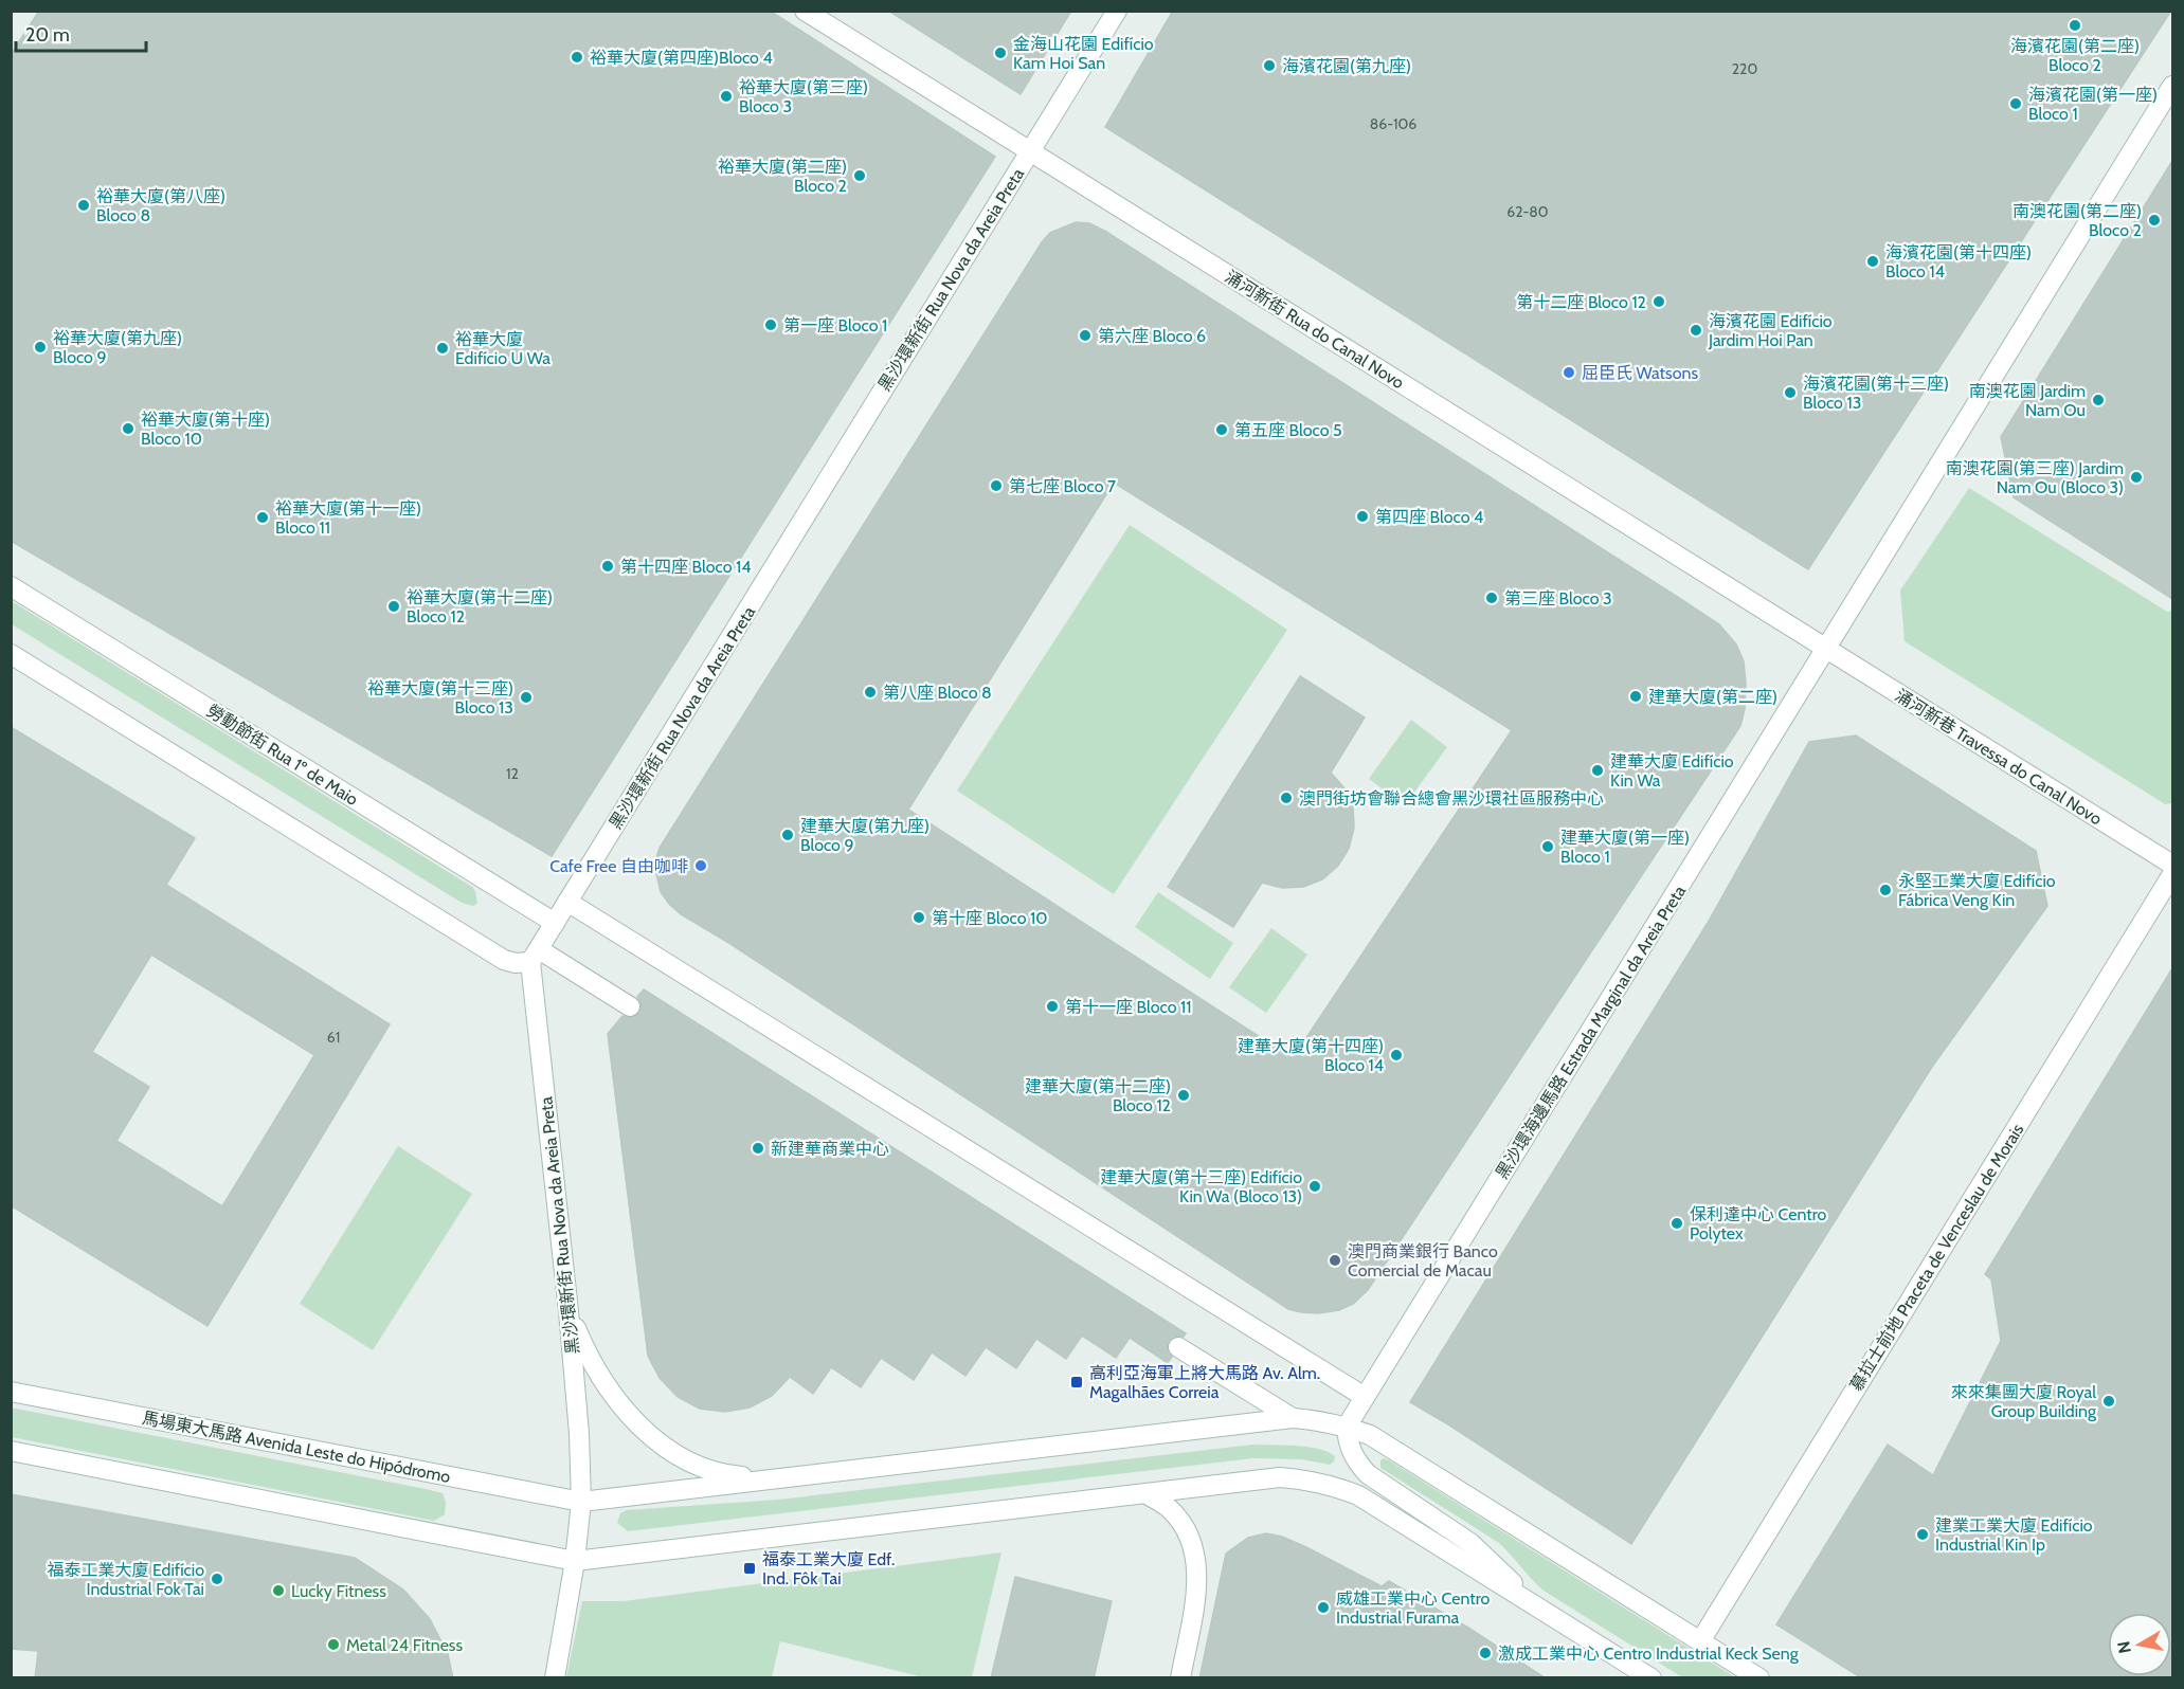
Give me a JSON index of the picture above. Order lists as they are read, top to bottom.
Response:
{
  "streets": {
    "street": [
      "黑沙環新街 Rua Nova da Areia Preta",
      "涌河新街 Rua do Canal Novo",
      "勞動節街 Rua 1º de Maio",
      "涌河新巷 Travessa do Canal Novo",
      "黑沙環海邊馬路 Estrada Marginal da Areia Preta",
      "慕拉士前地 Praceta de Venceslau de Morais",
      "馬場東大馬路 Avenida Leste do Hipódromo"
    ]
  },
  "crossings": [
    ["黑沙環新街 Rua Nova da Areia Preta", "涌河新街 Rua do Canal Novo"],
    ["黑沙環新街 Rua Nova da Areia Preta", "勞動節街 Rua 1º de Maio"],
    ["黑沙環新街 Rua Nova da Areia Preta", "馬場東大馬路 Avenida Leste do Hipódromo"],
    ["涌河新街 Rua do Canal Novo", "涌河新巷 Travessa do Canal Novo"],
    ["涌河新街 Rua do Canal Novo", "黑沙環海邊馬路 Estrada Marginal da Areia Preta"],
    ["涌河新巷 Travessa do Canal Novo", "黑沙環海邊馬路 Estrada Marginal da Areia Preta"]
  ],
  "places": {
    "other": [
      "海濱花園(第二座) Bloco 2",
      "金海山花園 Edifício Kam Hoi San",
      "裕華大廈(第四座)Bloco 4",
      "海濱花園(第九座)",
      "裕華大廈(第三座) Bloco 3",
      "海濱花園(第一座) Bloco 1",
      "裕華大廈(第二座) Bloco 2",
      "裕華大廈(第八座) Bloco 8",
      "南澳花園(第二座) Bloco 2",
      "海濱花園(第十四座) Bloco 14",
      "第十二座 Bloco 12",
      "第一座 Bloco 1",
      "海濱花園 Edifício Jardim Hoi Pan",
      "第六座 Bloco 6",
      "裕華大廈(第九座) Bloco 9",
      "裕華大廈 Edifício U Wa",
      "屈臣氏 Watsons",
      "海濱花園(第十三座) Bloco 13",
      "南澳花園 Jardim Nam Ou",
      "裕華大廈(第十座) Bloco 10",
      "第五座 Bloco 5",
      "南澳花園(第三座) Jardim Nam Ou (Bloco 3)",
      "第七座 Bloco 7",
      "第四座 Bloco 4",
      "裕華大廈(第十一座) Bloco 11",
      "第十四座 Bloco 14",
      "第三座 Bloco 3",
      "裕華大廈(第十二座) Bloco 12",
      "第八座 Bloco 8",
      "建華大廈(第二座)",
      "裕華大廈(第十三座) Bloco 13",
      "建華大廈 Edifício Kin Wa",
      "澳門街坊會聯合總會黑沙環社區服務中心",
      "建華大廈(第九座) Bloco 9",
      "建華大廈(第一座) Bloco 1",
      "Cafe Free 自由咖啡",
      "永堅工業大廈 Edifício Fábrica Veng Kin",
      "第十座 Bloco 10",
      "第十一座 Bloco 11",
      "建華大廈(第十四座) Bloco 14",
      "建華大廈(第十二座) Bloco 12",
      "新建華商業中心",
      "建華大廈(第十三座) Edifício Kin Wa (Bloco 13)",
      "保利達中心 Centro Polytex",
      "澳門商業銀行 Banco Comercial de Macau",
      "來來集團大廈 Royal Group Building",
      "建業工業大廈 Edifício Industrial Kin Ip",
      "福泰工業大廈 Edifício Industrial Fok Tai",
      "Lucky Fitness",
      "威雄工業中心 Centro Industrial Furama",
      "Metal 24 Fitness",
      "激成工業中心 Centro Industrial Keck Seng"
    ],
    "transit": ["高利亞海軍上將大馬路 Av. Alm. Magalhães Correia", "福泰工業大廈 Edf. Ind. Fôk Tai"]
  },
  "house_numbers": [
    "220",
    "86-106",
    "62-80",
    "12",
    "61"
  ],
  "scale_bar": "20 m",
  "north": "left"
}
